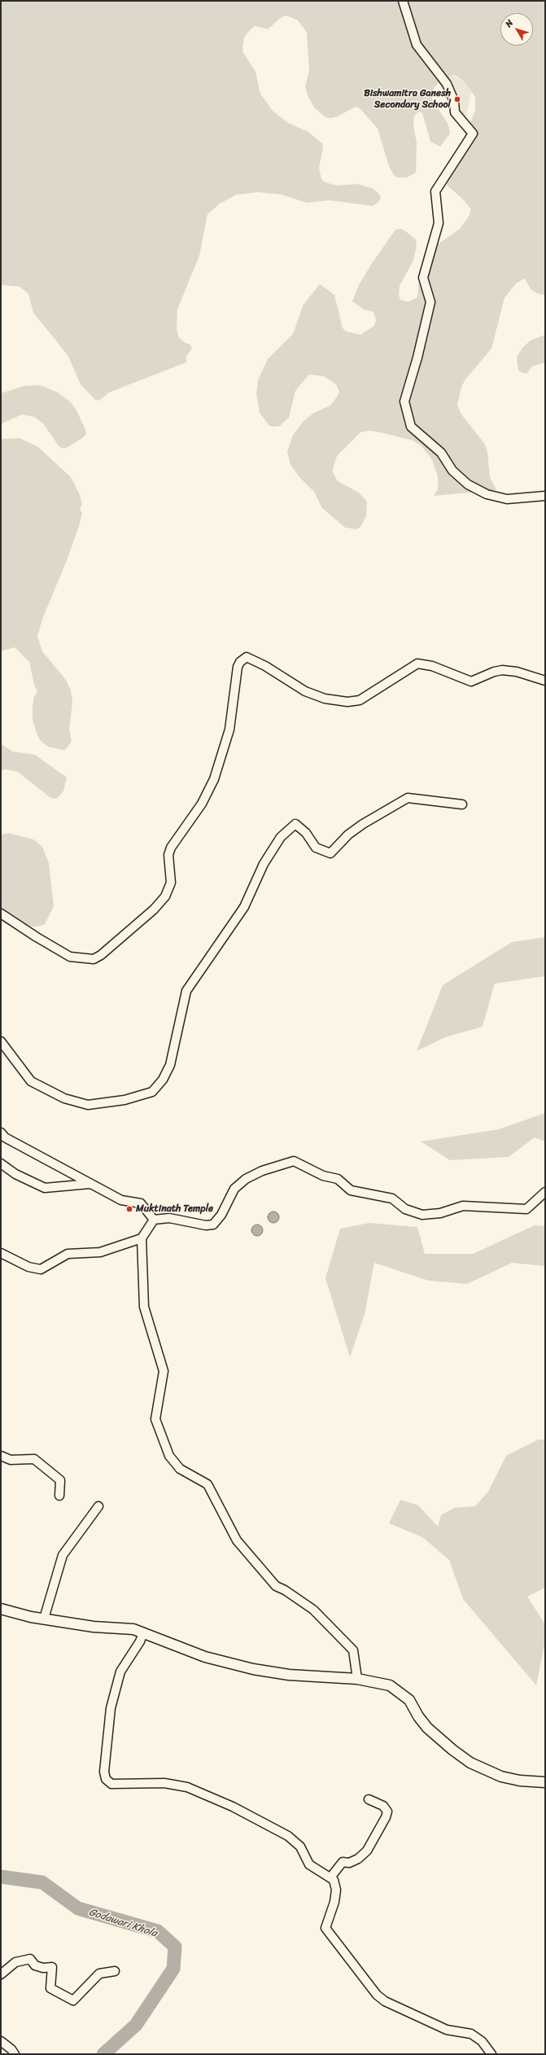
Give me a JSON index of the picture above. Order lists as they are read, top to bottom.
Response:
{
  "water": ["Godawari Khola"],
  "places": ["Bishwamitra Ganesh Secondary School", "Muktinath Temple"],
  "north": "top left"
}
